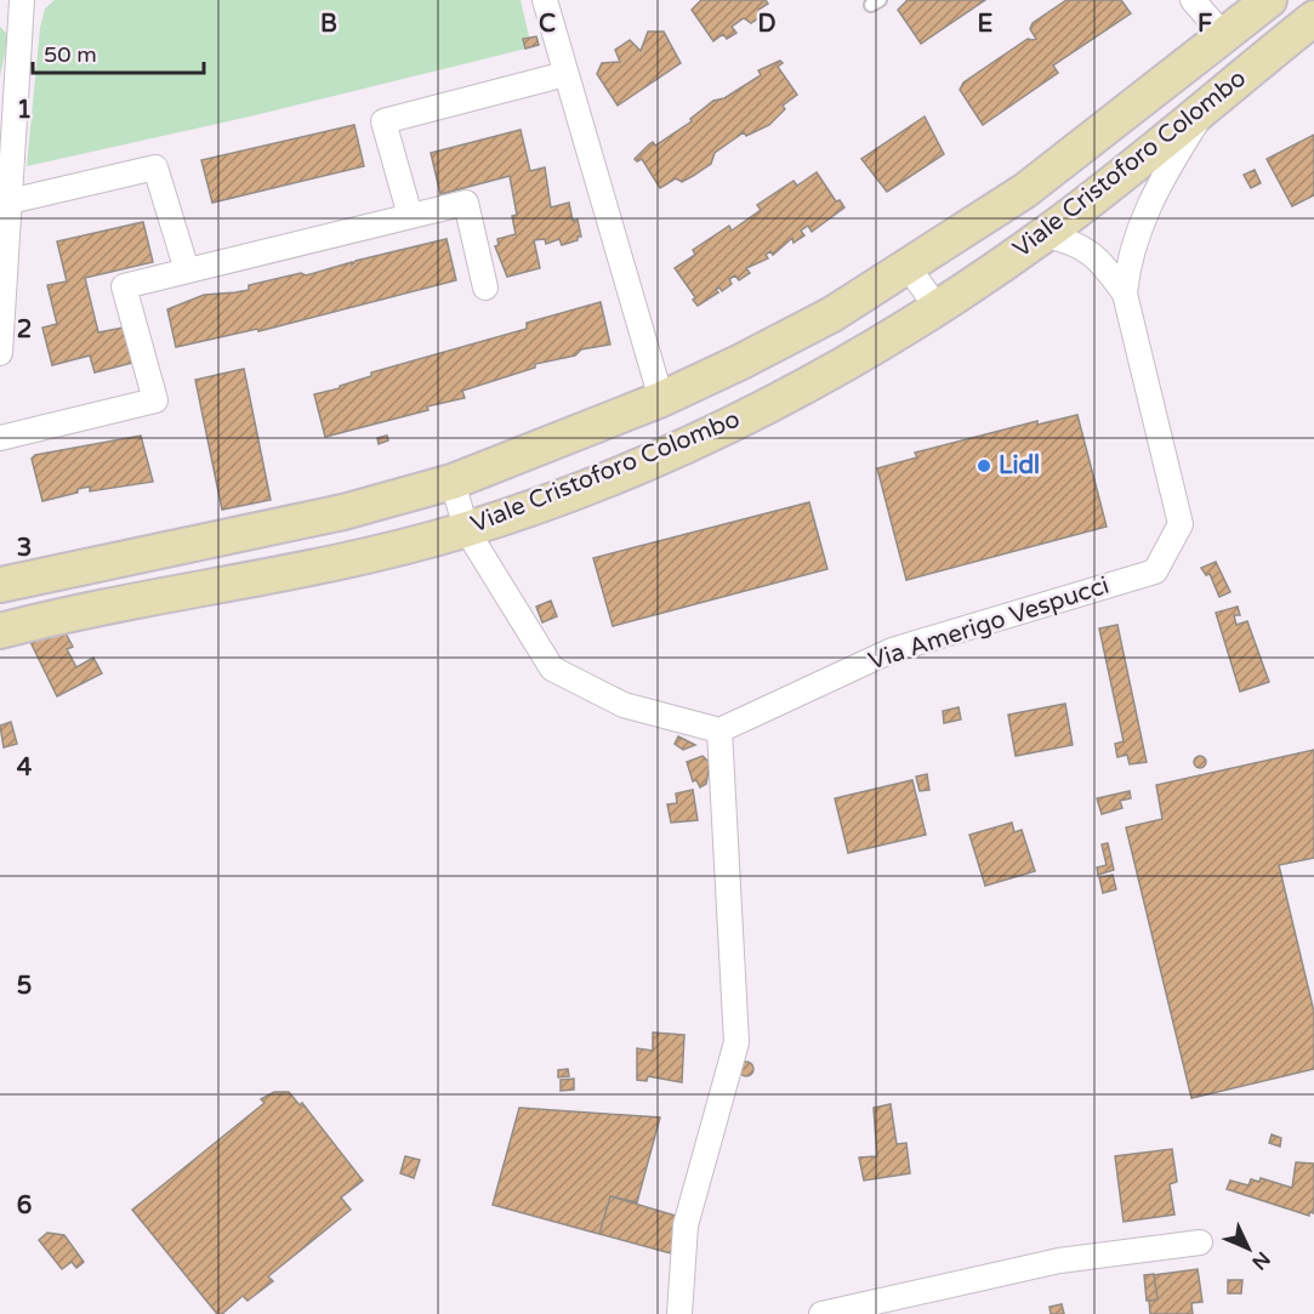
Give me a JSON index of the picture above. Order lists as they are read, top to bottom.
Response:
{
  "streets": {
    "main road": ["Viale Cristoforo Colombo"],
    "street": ["Via Amerigo Vespucci"]
  },
  "crossings": [
    ["Viale Cristoforo Colombo", "Via Amerigo Vespucci"]
  ],
  "places": ["Lidl"],
  "scale_bar": "50 m",
  "north": "bottom right",
  "grid": {
    "columns": [
      "B",
      "C",
      "D",
      "E",
      "F"
    ],
    "rows": [
      "1",
      "2",
      "3",
      "4",
      "5",
      "6"
    ]
  }
}
